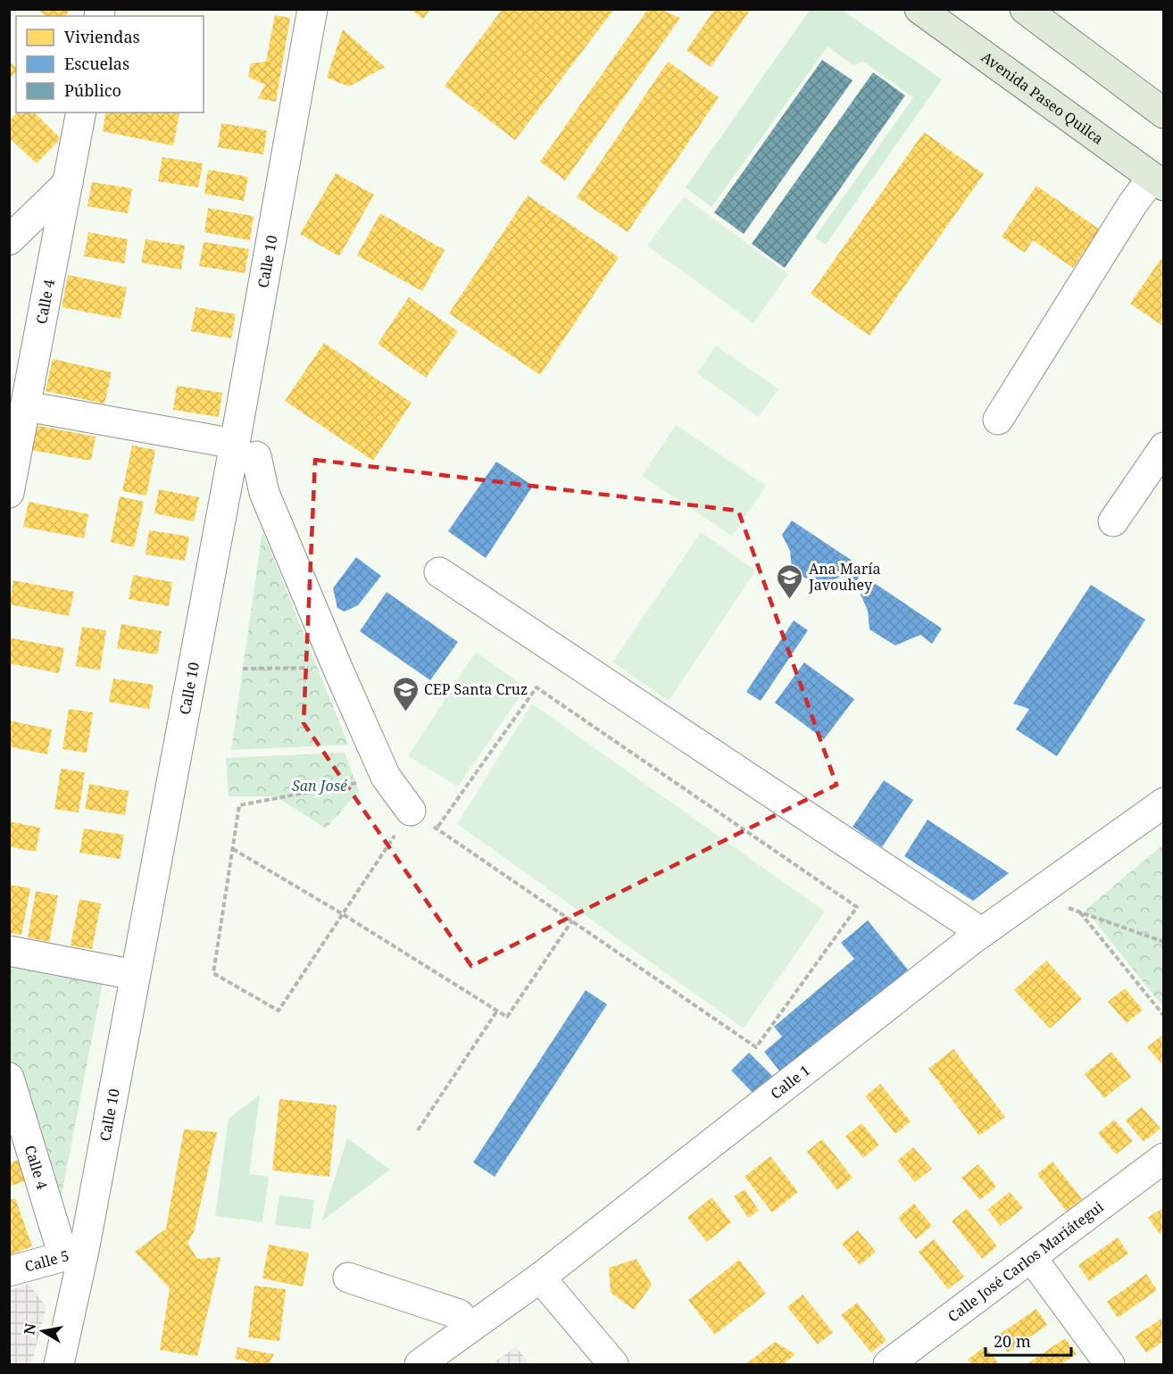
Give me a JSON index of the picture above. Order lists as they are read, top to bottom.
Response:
{
  "streets": {
    "main road": ["Avenida Paseo Quilca"],
    "street": [
      "Calle 10",
      "Calle 4",
      "Calle 1",
      "Calle 5",
      "Calle José Carlos Mariátegui"
    ]
  },
  "crossings": [
    ["Calle 10", "Calle 4"],
    ["Calle 10", "Calle 5"],
    ["Calle 4", "Calle 5"]
  ],
  "parks": ["San José"],
  "places": {
    "school or university": ["Ana María Javouhey", "CEP Santa Cruz"]
  },
  "legend": ["Viviendas", "Escuelas", "Público"],
  "scale_bar": "20 m",
  "north": "left"
}
